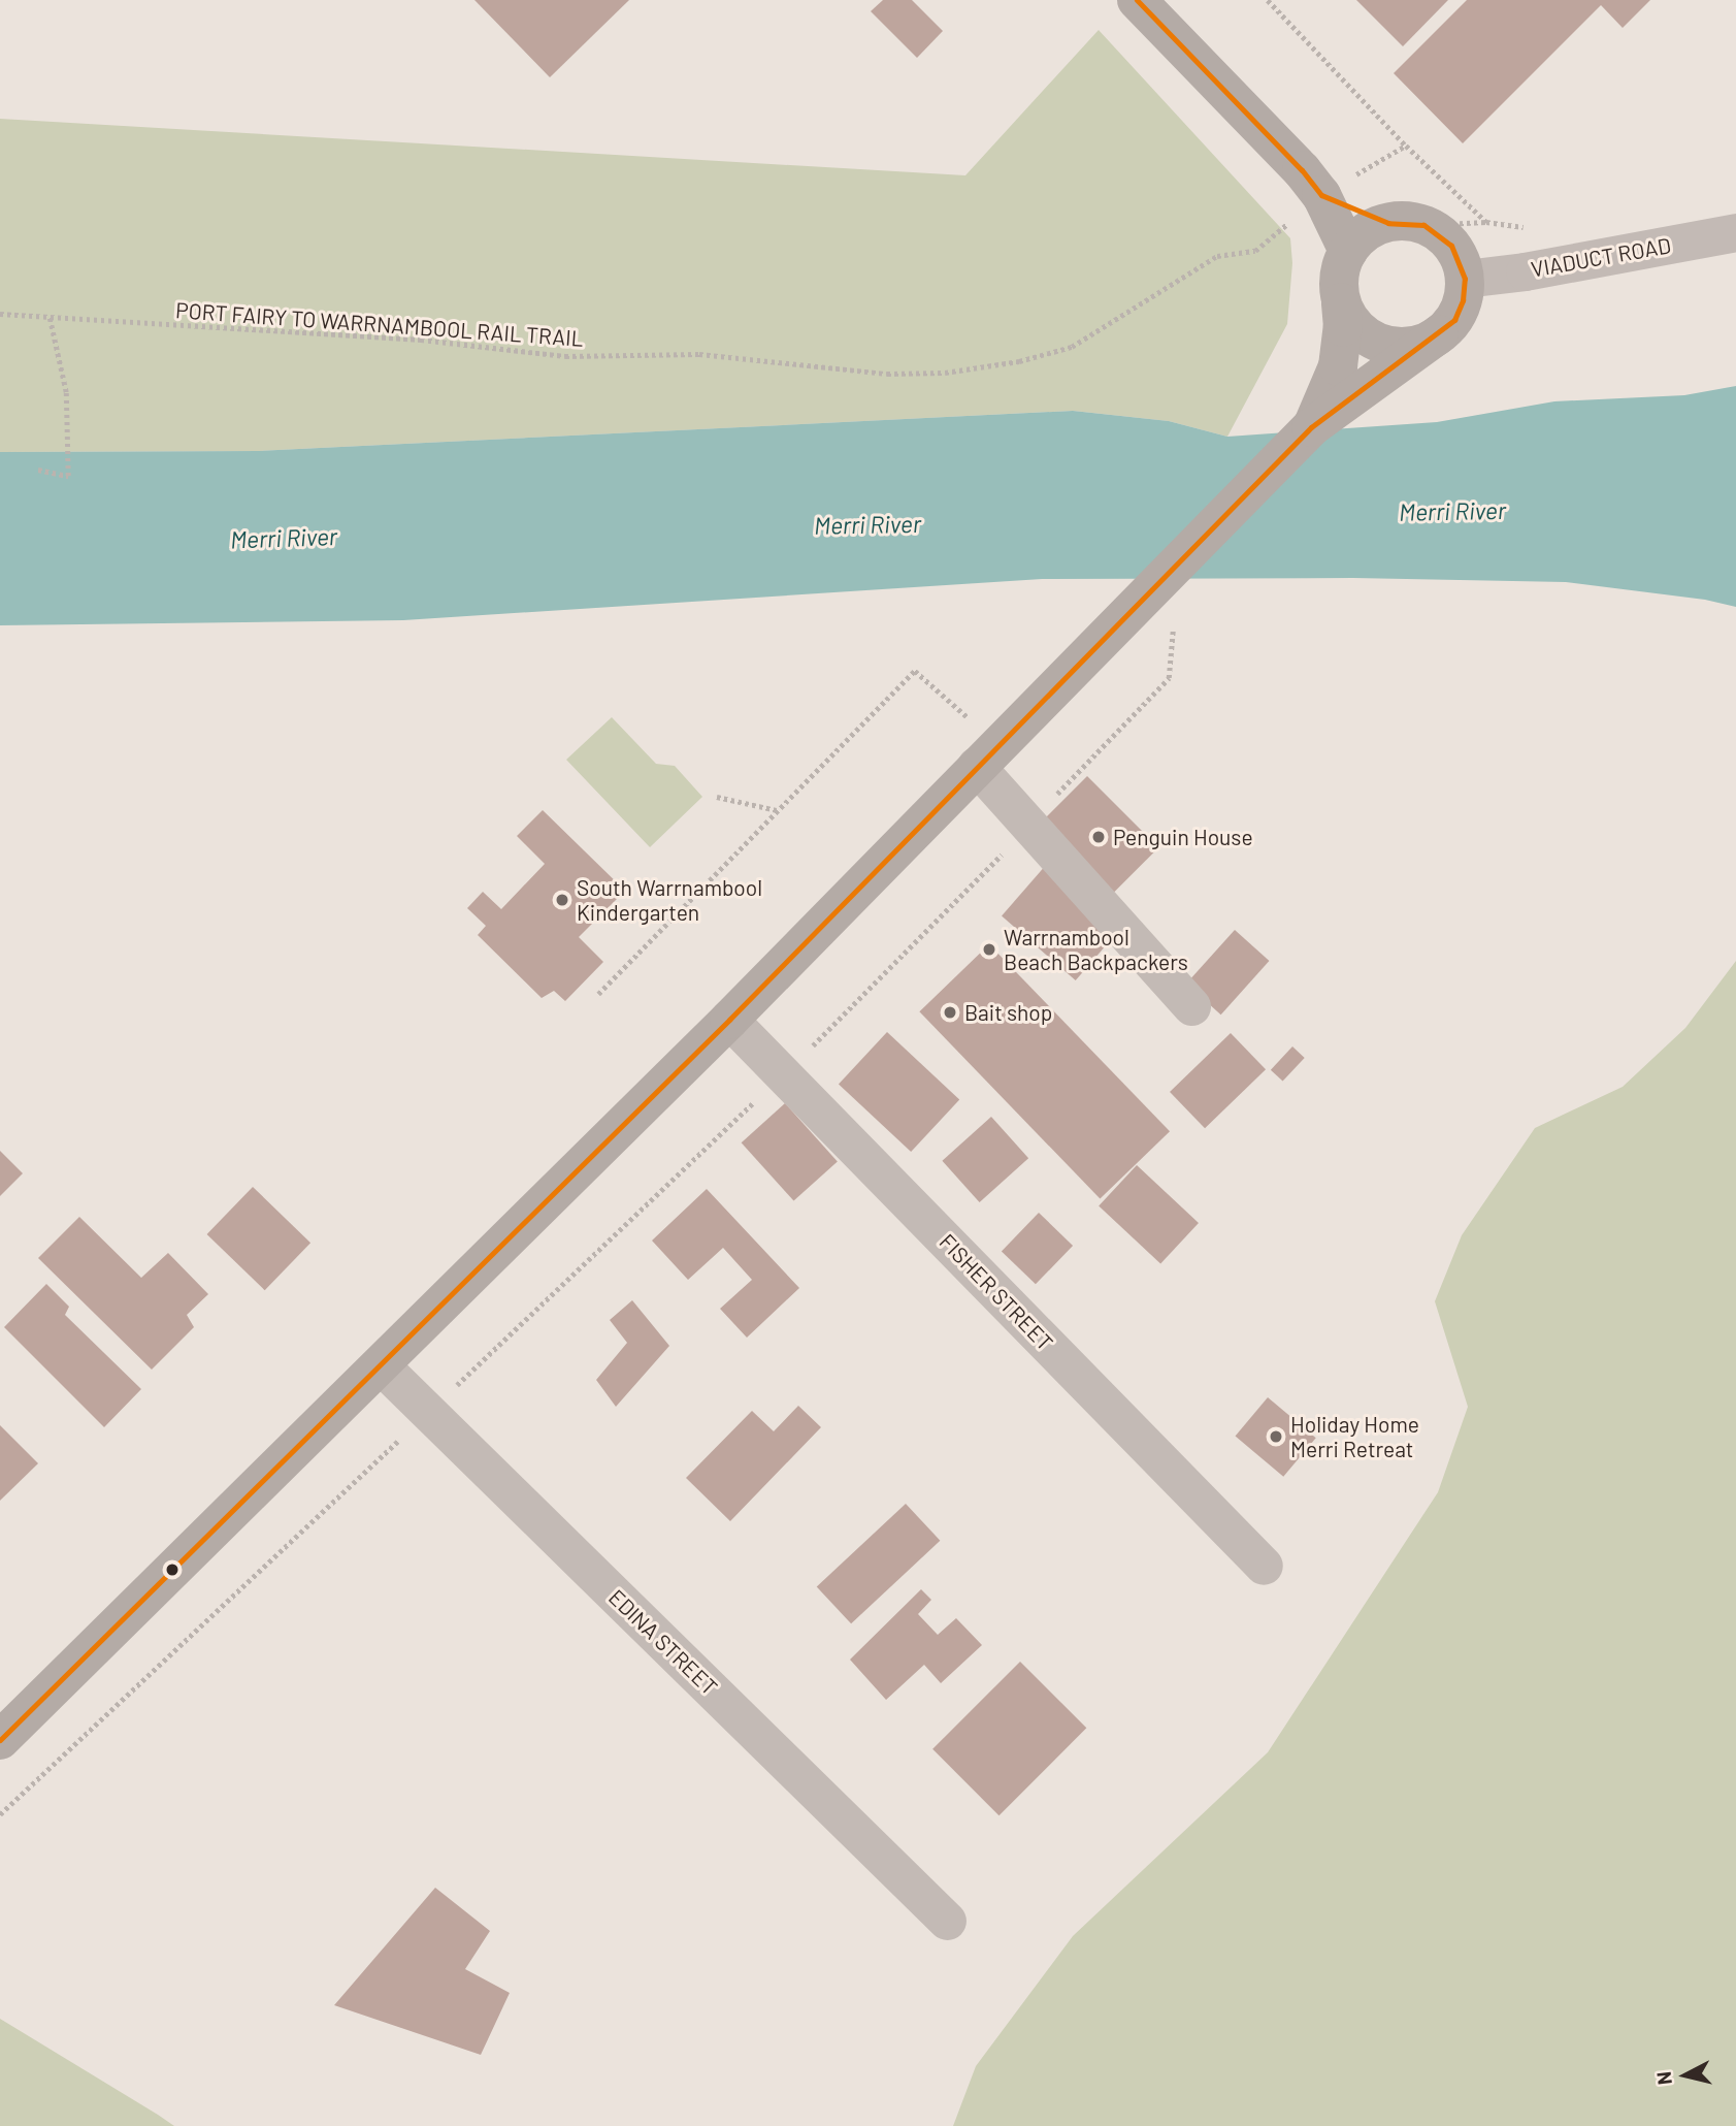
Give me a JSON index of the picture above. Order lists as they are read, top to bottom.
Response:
{
  "streets": {
    "street": ["VIADUCT ROAD", "FISHER STREET", "EDINA STREET"],
    "path": ["PORT FAIRY TO WARRNAMBOOL RAIL TRAIL"]
  },
  "water": ["Merri River"],
  "places": [
    "Penguin House",
    "South Warrnambool Kindergarten",
    "Warrnambool Beach Backpackers",
    "Bait shop",
    "Holiday Home Merri Retreat"
  ],
  "north": "left"
}
